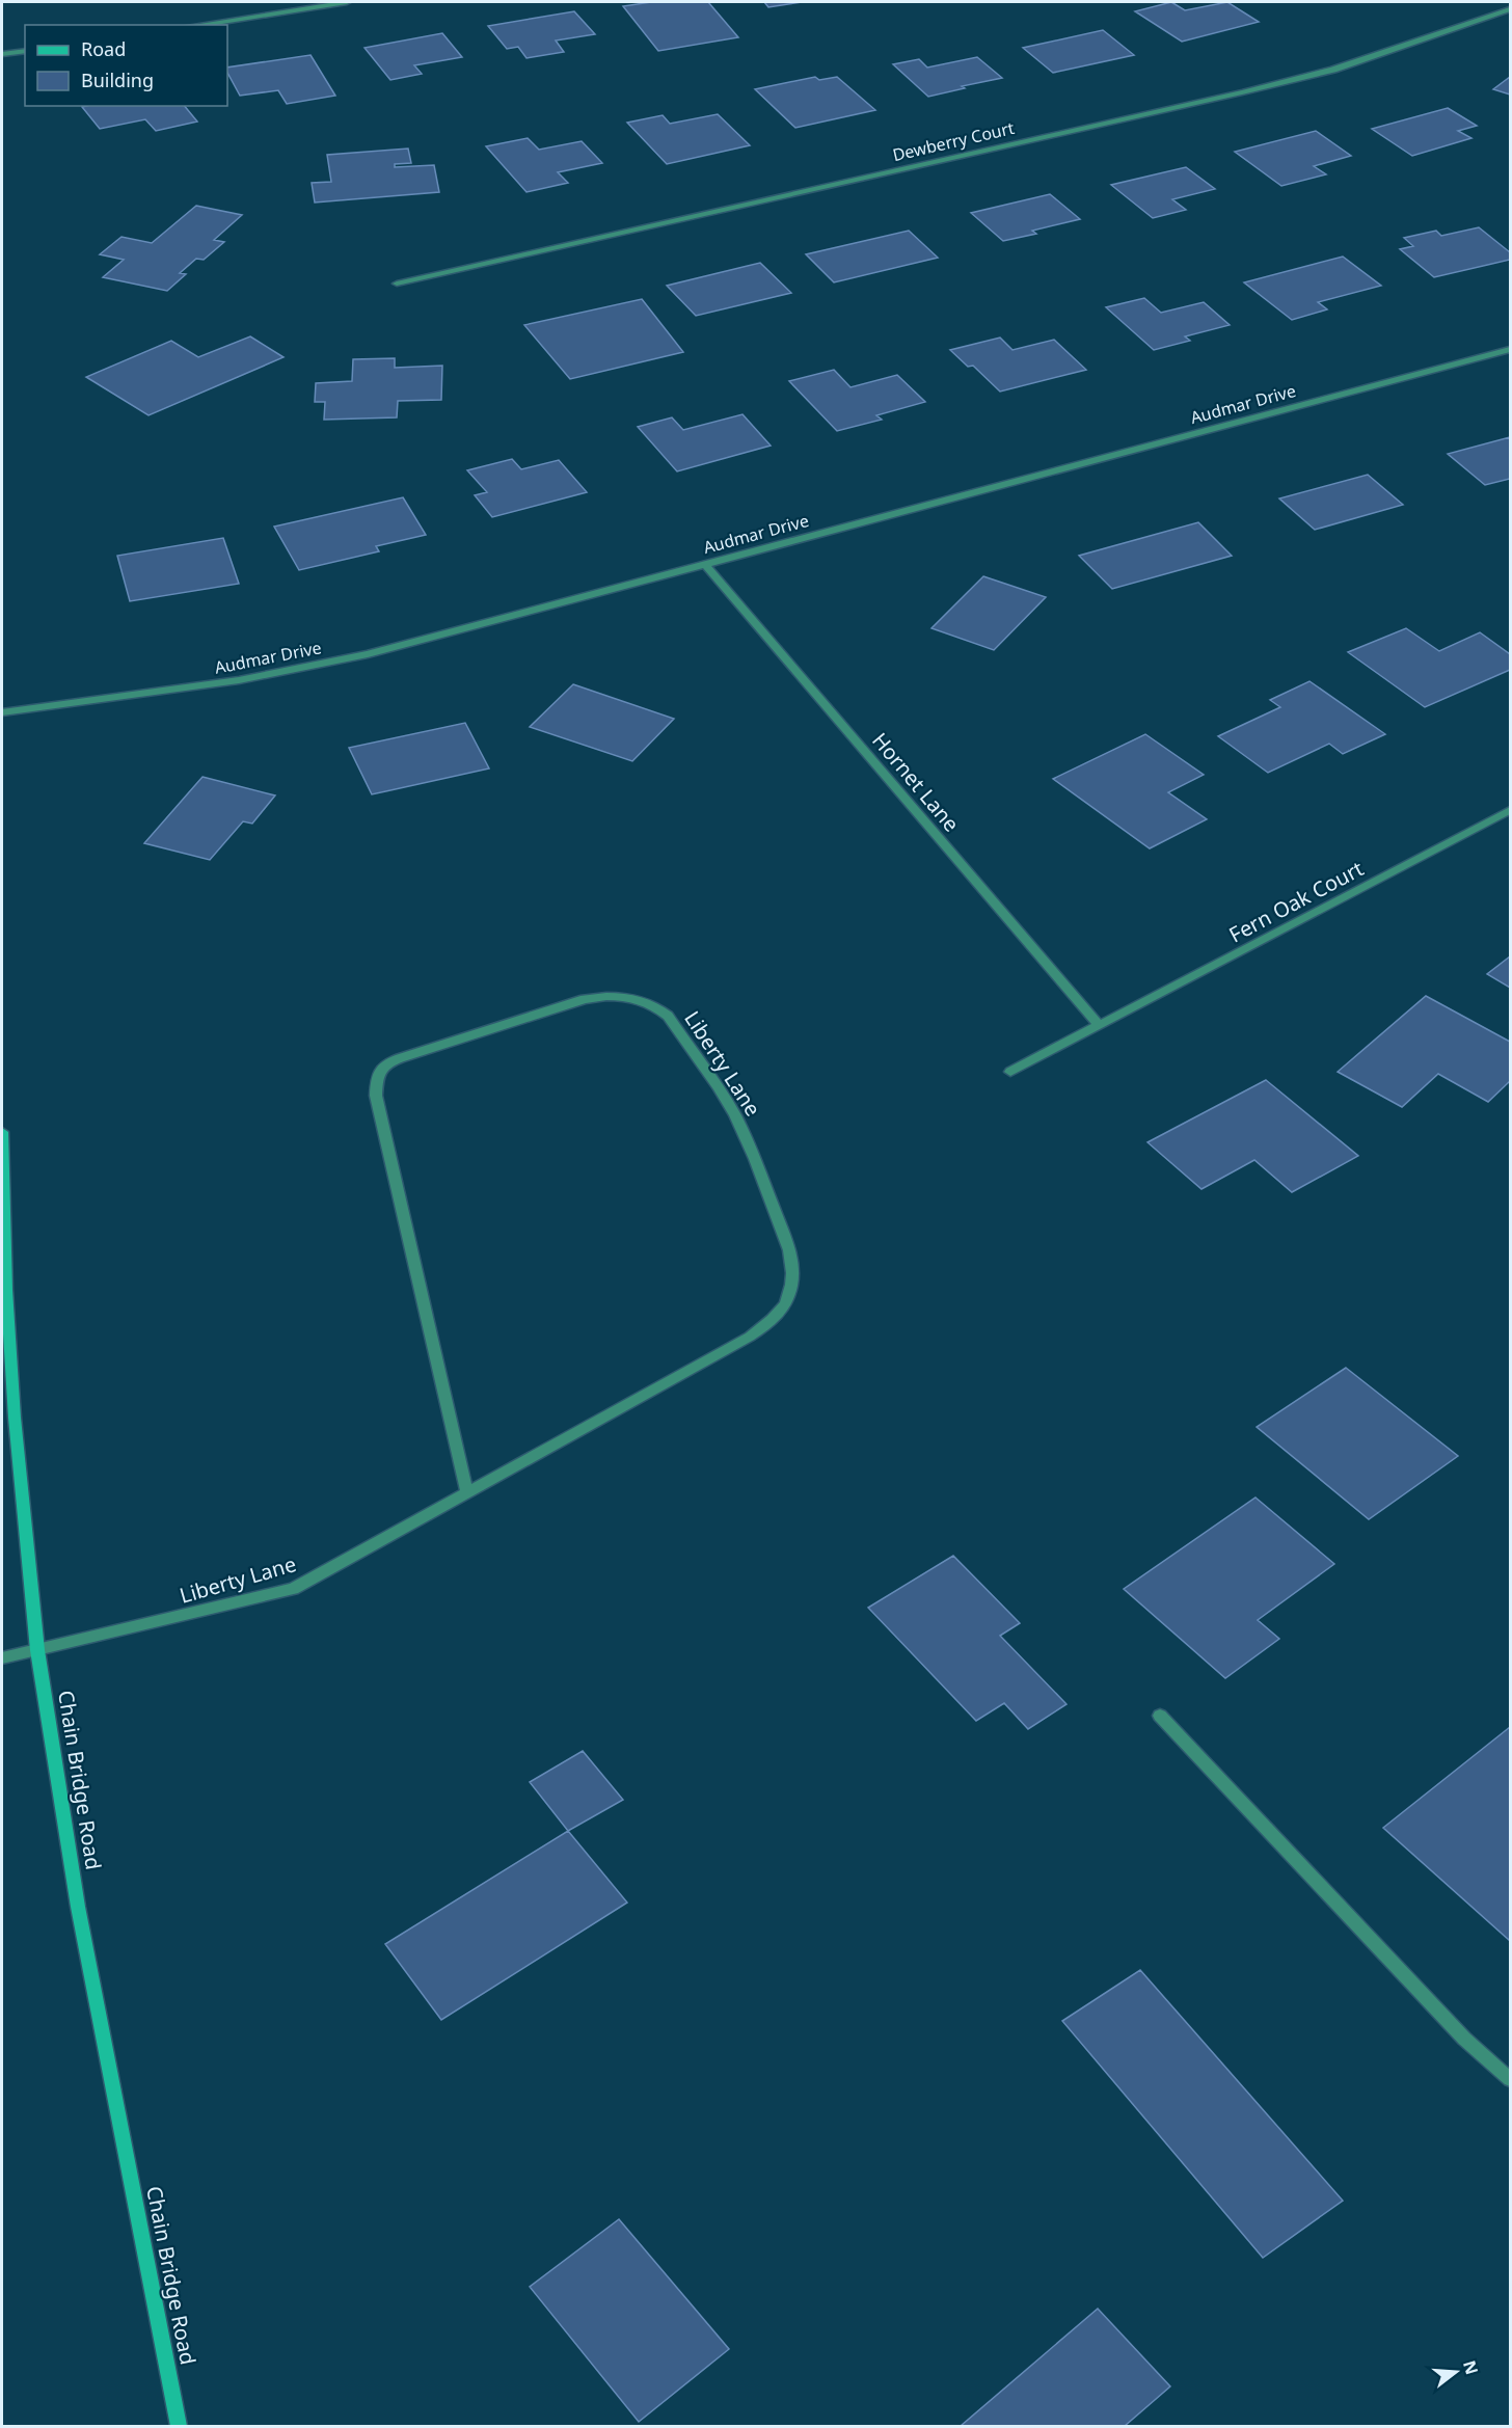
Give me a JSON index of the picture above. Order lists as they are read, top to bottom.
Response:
{
  "streets": {
    "main road": ["Chain Bridge Road"],
    "street": [
      "Dewberry Court",
      "Audmar Drive",
      "Hornet Lane",
      "Fern Oak Court",
      "Liberty Lane"
    ]
  },
  "crossings": [
    ["Audmar Drive", "Hornet Lane"],
    ["Hornet Lane", "Fern Oak Court"],
    ["Liberty Lane", "Chain Bridge Road"]
  ],
  "legend": ["Road", "Building"],
  "north": "right"
}
